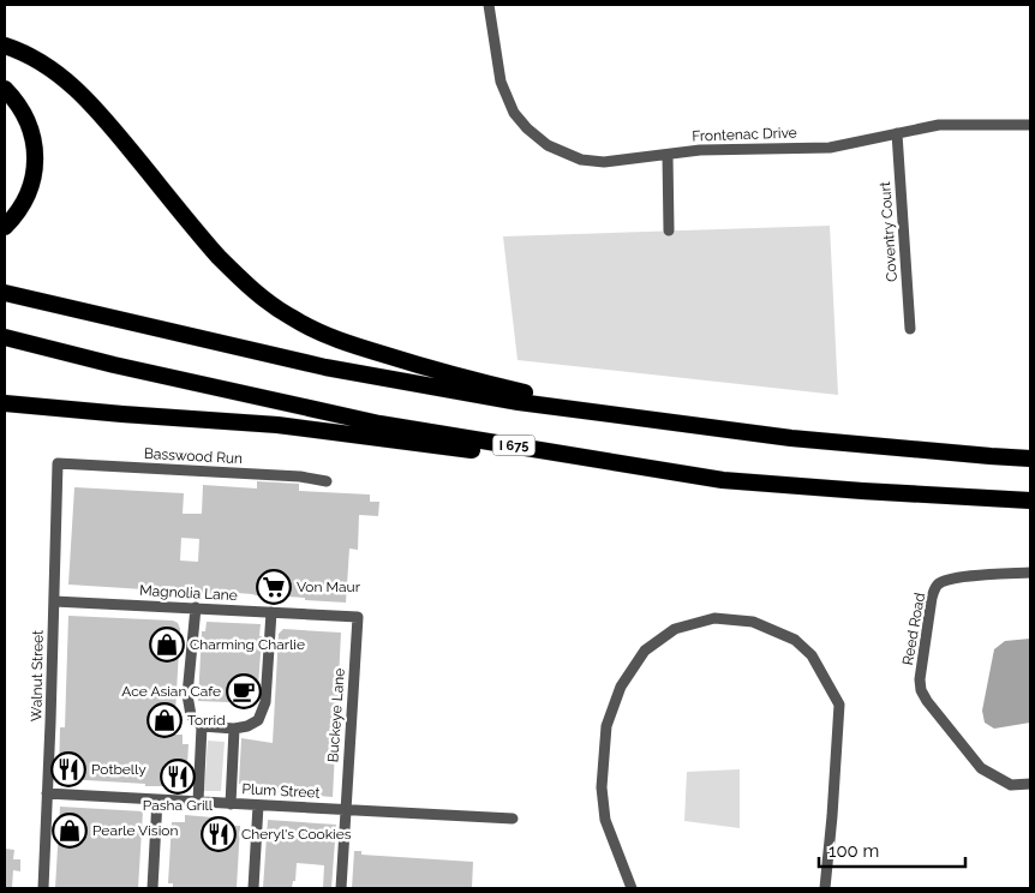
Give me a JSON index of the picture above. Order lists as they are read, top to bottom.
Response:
{
  "streets": {
    "highway": ["I 675"],
    "street": [
      "Frontenac Drive",
      "Coventry Court",
      "Basswood Run",
      "Magnolia Lane",
      "Reed Road",
      "Walnut Street",
      "Buckeye Lane",
      "Plum Street"
    ]
  },
  "crossings": [
    ["Frontenac Drive", "Coventry Court"],
    ["Basswood Run", "Walnut Street"],
    ["Magnolia Lane", "Walnut Street"],
    ["Magnolia Lane", "Buckeye Lane"],
    ["Walnut Street", "Plum Street"],
    ["Buckeye Lane", "Plum Street"]
  ],
  "places": {
    "supermarket": ["Von Maur"],
    "shop": ["Charming Charlie", "Torrid", "Pearle Vision"],
    "cafe": ["Ace Asian Cafe"],
    "restaurant": ["Potbelly", "Pasha Grill", "Cheryl's Cookies"]
  },
  "scale_bar": "100 m"
}
